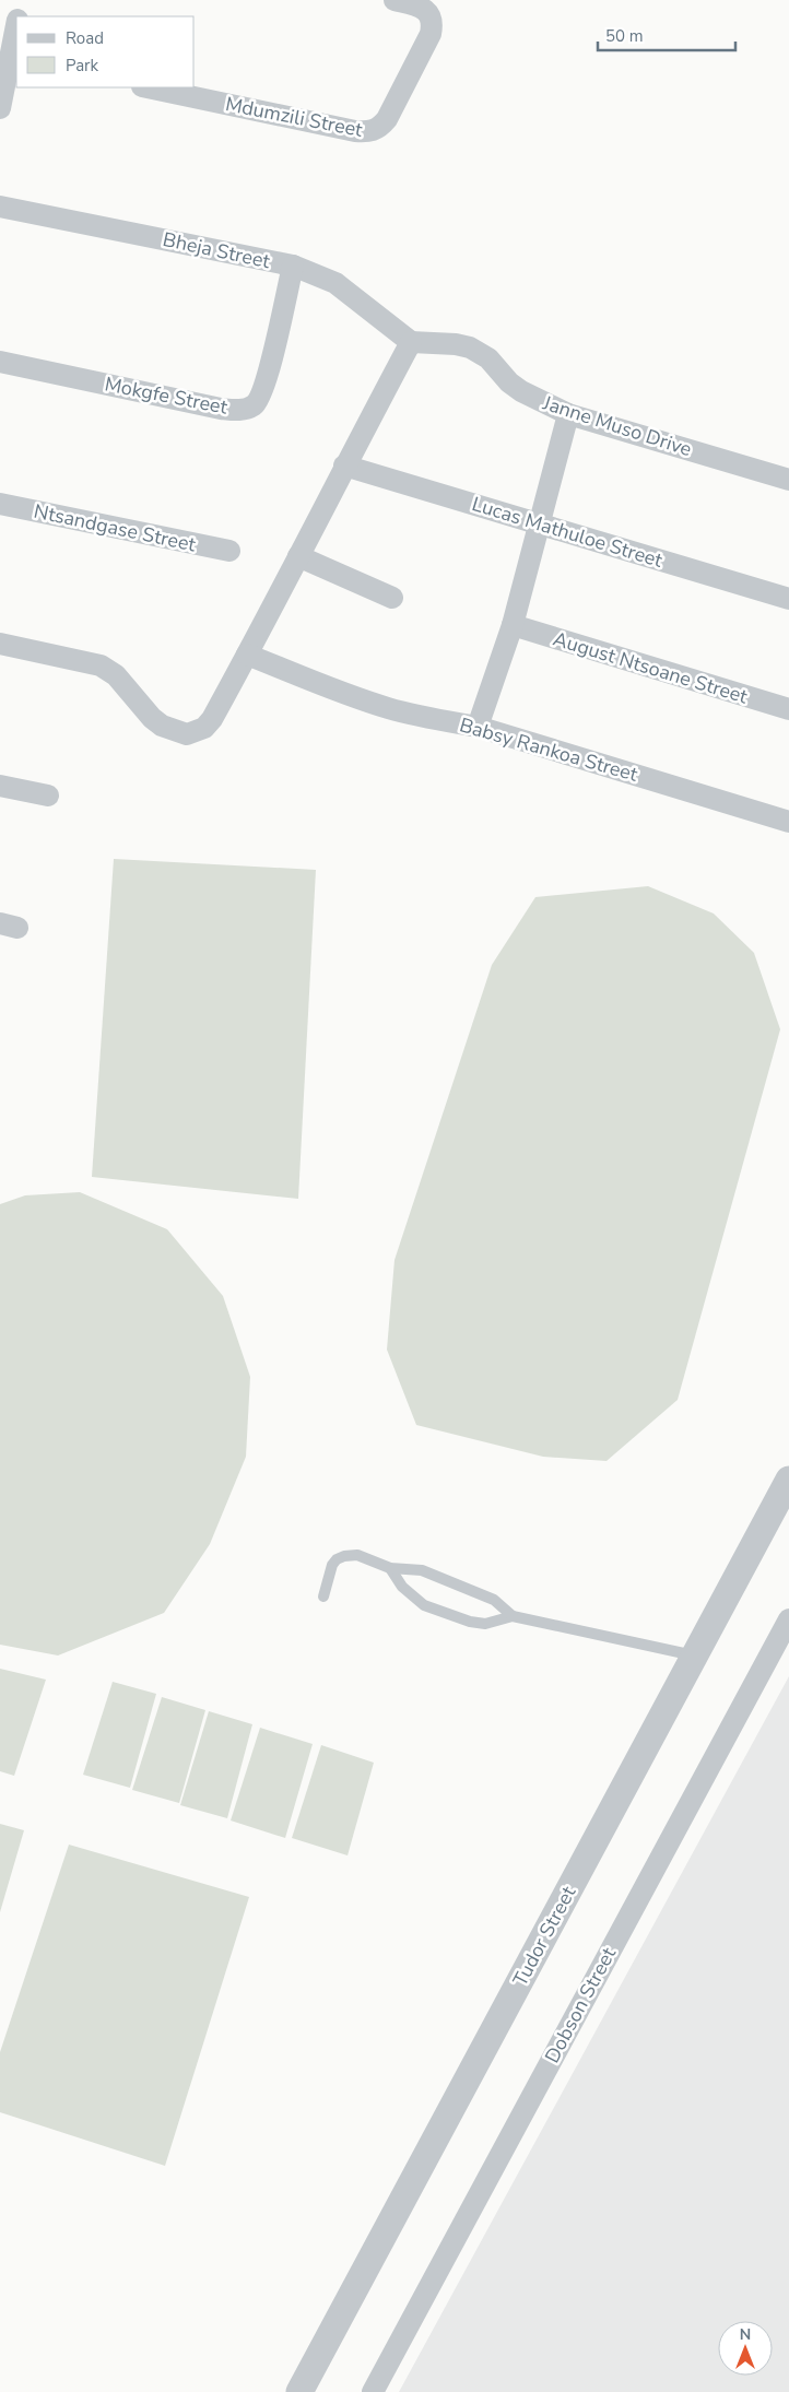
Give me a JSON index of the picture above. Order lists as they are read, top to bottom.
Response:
{
  "streets": {
    "street": [
      "Mdumzili Street",
      "Bheja Street",
      "Mokgfe Street",
      "Janne Muso Drive",
      "Ntsandgase Street",
      "Lucas Mathuloe Street",
      "August Ntsoane Street",
      "Babsy Rankoa Street",
      "Tudor Street",
      "Dobson Street"
    ]
  },
  "crossings": [
    ["Bheja Street", "Mokgfe Street"],
    ["Bheja Street", "Janne Muso Drive"]
  ],
  "legend": ["Road", "Park"],
  "scale_bar": "50 m",
  "north": "top"
}
